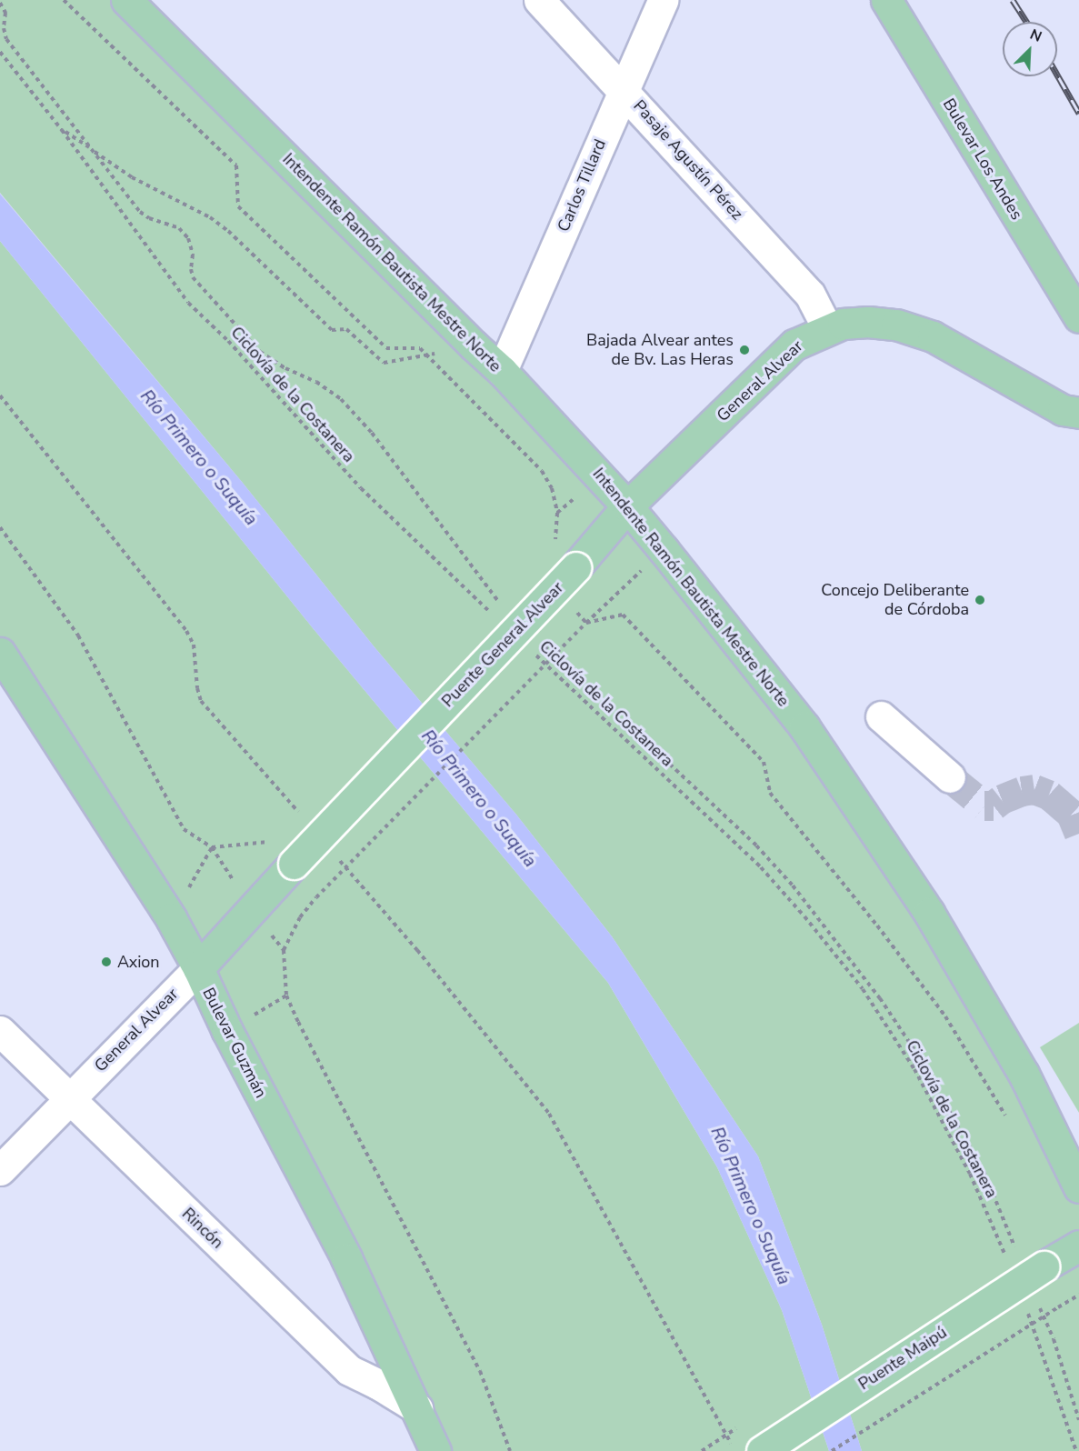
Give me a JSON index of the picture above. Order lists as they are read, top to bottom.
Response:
{
  "streets": {
    "main road": [
      "Bulevar Los Andes",
      "Intendente Ramón Bautista Mestre Norte",
      "General Alvear",
      "Puente General Alvear",
      "Bulevar Guzmán",
      "Puente Maipú"
    ],
    "street": ["Pasaje Agustín Pérez", "Carlos Tillard", "Rincón"],
    "path": ["Ciclovía de la Costanera"]
  },
  "crossings": [
    ["Pasaje Agustín Pérez", "Carlos Tillard"],
    ["Pasaje Agustín Pérez", "General Alvear"],
    ["Carlos Tillard", "Intendente Ramón Bautista Mestre Norte"],
    ["Intendente Ramón Bautista Mestre Norte", "General Alvear"],
    ["General Alvear", "Puente General Alvear"],
    ["General Alvear", "Bulevar Guzmán"],
    ["General Alvear", "Rincón"],
    ["Bulevar Guzmán", "Rincón"]
  ],
  "water": ["Río Primero o Suquía"],
  "places": ["Bajada Alvear antes de Bv. Las Heras", "Concejo Deliberante de Córdoba", "Axion"],
  "north": "top right"
}
